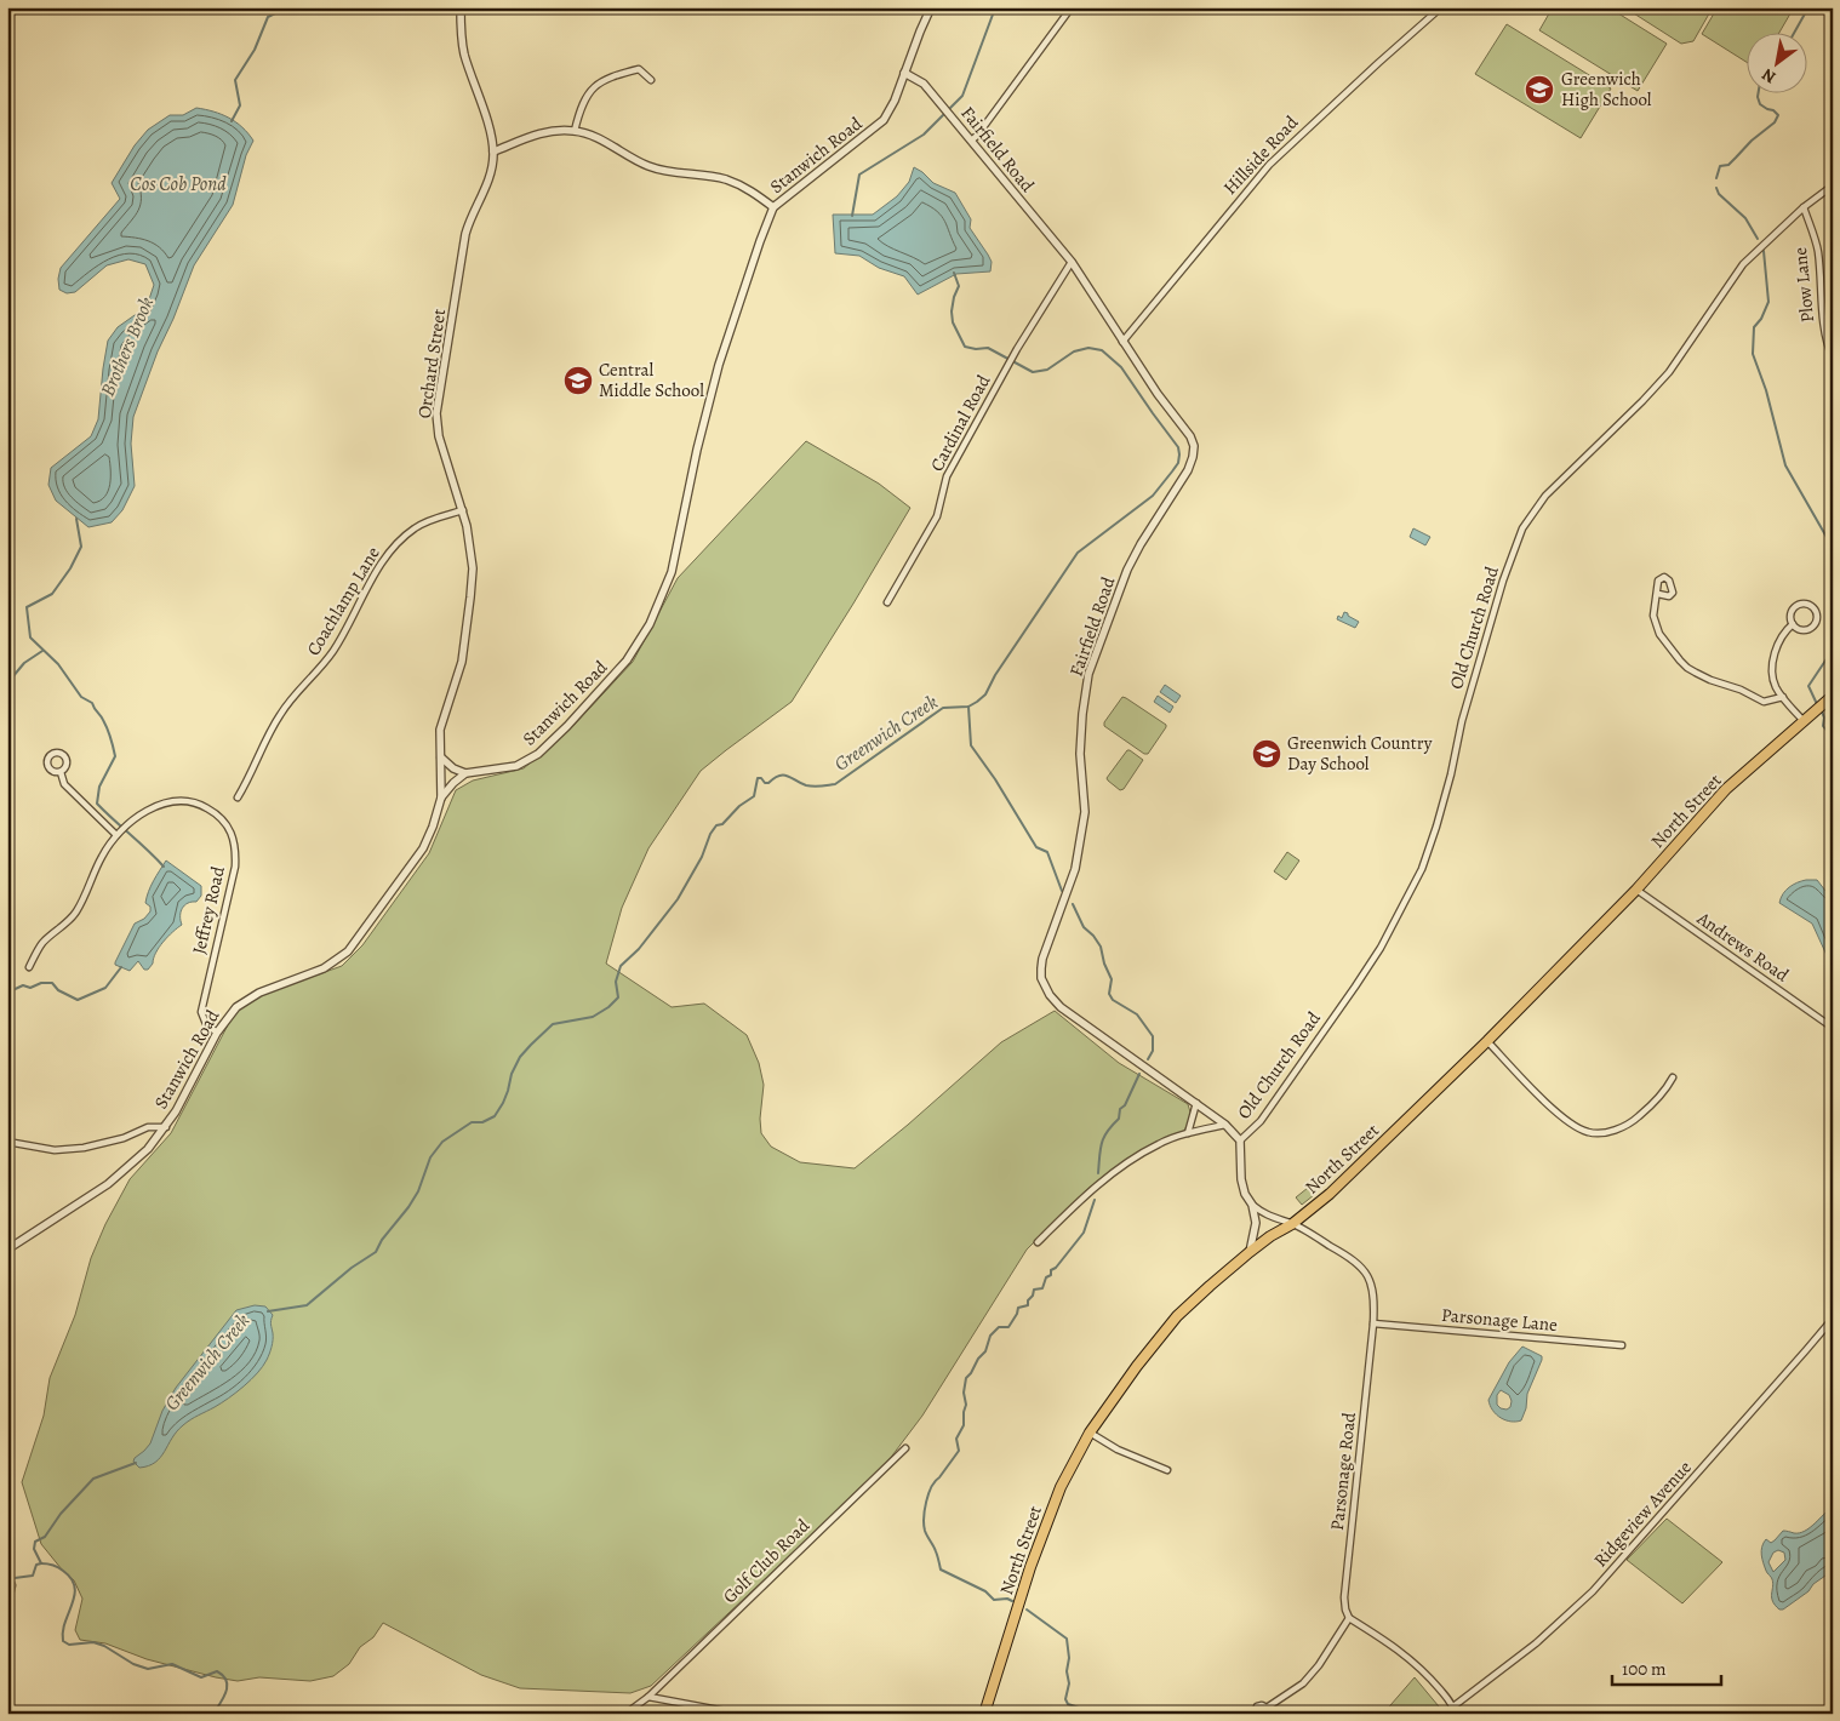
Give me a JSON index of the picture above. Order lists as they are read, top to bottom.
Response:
{
  "streets": {
    "main road": ["North Street"],
    "street": [
      "Fairfield Road",
      "Stanwich Road",
      "Hillside Road",
      "Plow Lane",
      "Orchard Street",
      "Cardinal Road",
      "Coachlamp Lane",
      "Old Church Road",
      "Jeffrey Road",
      "Andrews Road",
      "Parsonage Lane",
      "Parsonage Road",
      "Ridgeview Avenue",
      "Golf Club Road"
    ]
  },
  "crossings": [
    ["Fairfield Road", "Stanwich Road"],
    ["Fairfield Road", "Hillside Road"],
    ["Fairfield Road", "Cardinal Road"],
    ["Fairfield Road", "Old Church Road"],
    ["Stanwich Road", "Orchard Street"],
    ["Stanwich Road", "Jeffrey Road"],
    ["Plow Lane", "Old Church Road"],
    ["Orchard Street", "Coachlamp Lane"],
    ["North Street", "Andrews Road"],
    ["North Street", "Parsonage Road"],
    ["Parsonage Lane", "Parsonage Road"]
  ],
  "water": ["Cos Cob Pond", "Brothers Brook", "Greenwich Creek"],
  "places": {
    "school or university": ["Greenwich High School", "Central Middle School", "Greenwich Country Day School"]
  },
  "scale_bar": "100 m",
  "north": "bottom left"
}
